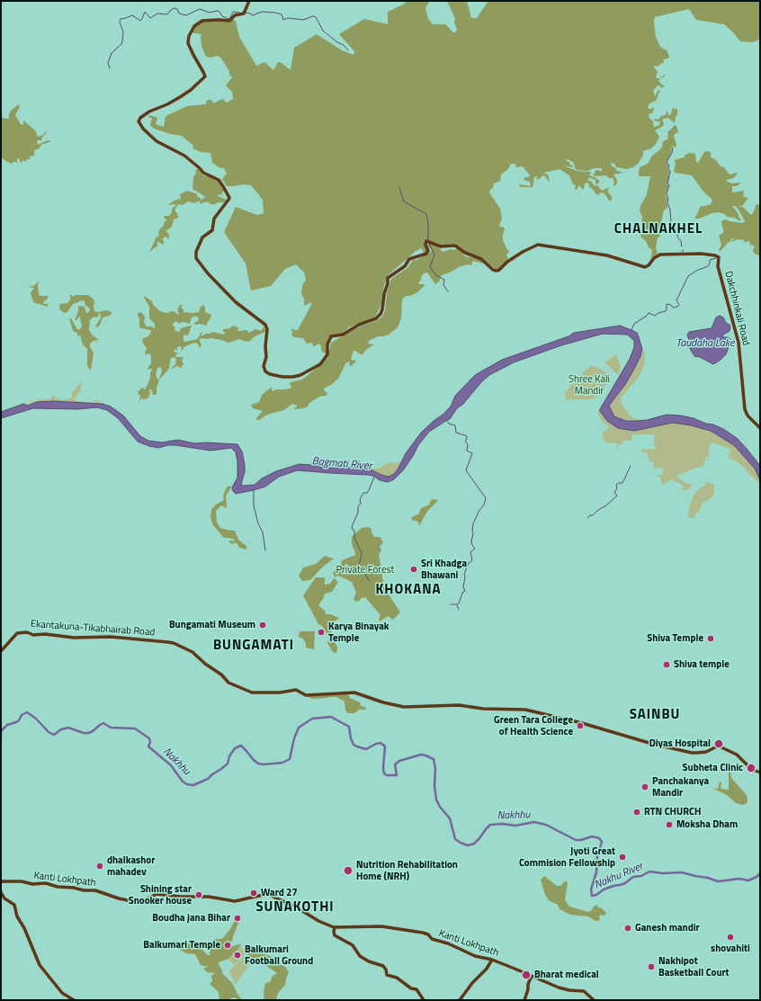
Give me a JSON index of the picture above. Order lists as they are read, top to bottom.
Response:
{
  "streets": {
    "main road": ["Dakchhinkali Road", "Ekantakuna-Tikabhairab Road", "Kanti Lokhpath"]
  },
  "districts": [
    "CHALNAKHEL",
    "KHOKANA",
    "BUNGAMATI",
    "SAINBU",
    "SUNAKOTHI"
  ],
  "water": [
    "Taudaha Lake",
    "Bagmati River",
    "Nakhhu",
    "Nakhu River"
  ],
  "parks": ["Shree Kali Mandir", "Private Forest"],
  "places": [
    "Sri Khadga Bhawani",
    "Bungamati Museum",
    "Karya Binayak Temple",
    "Shiva Temple",
    "Shiva temple",
    "Green Tara College of Health Science",
    "Diyas Hospital",
    "Subheta Clinic",
    "Panchakanya Mandir",
    "RTN CHURCH",
    "Moksha Dham",
    "Jyoti Great Commision Fellowship",
    "dhalkashor mahadev",
    "Nutrition Rehabilitation Home (NRH)",
    "Ward 27",
    "Shining star Snooker house",
    "Boudha jana Bihar",
    "Ganesh mandir",
    "shovahiti",
    "Balkumari Temple",
    "Balkumari Football Ground",
    "Nakhipot Basketball Court",
    "Bharat medical"
  ]
}
